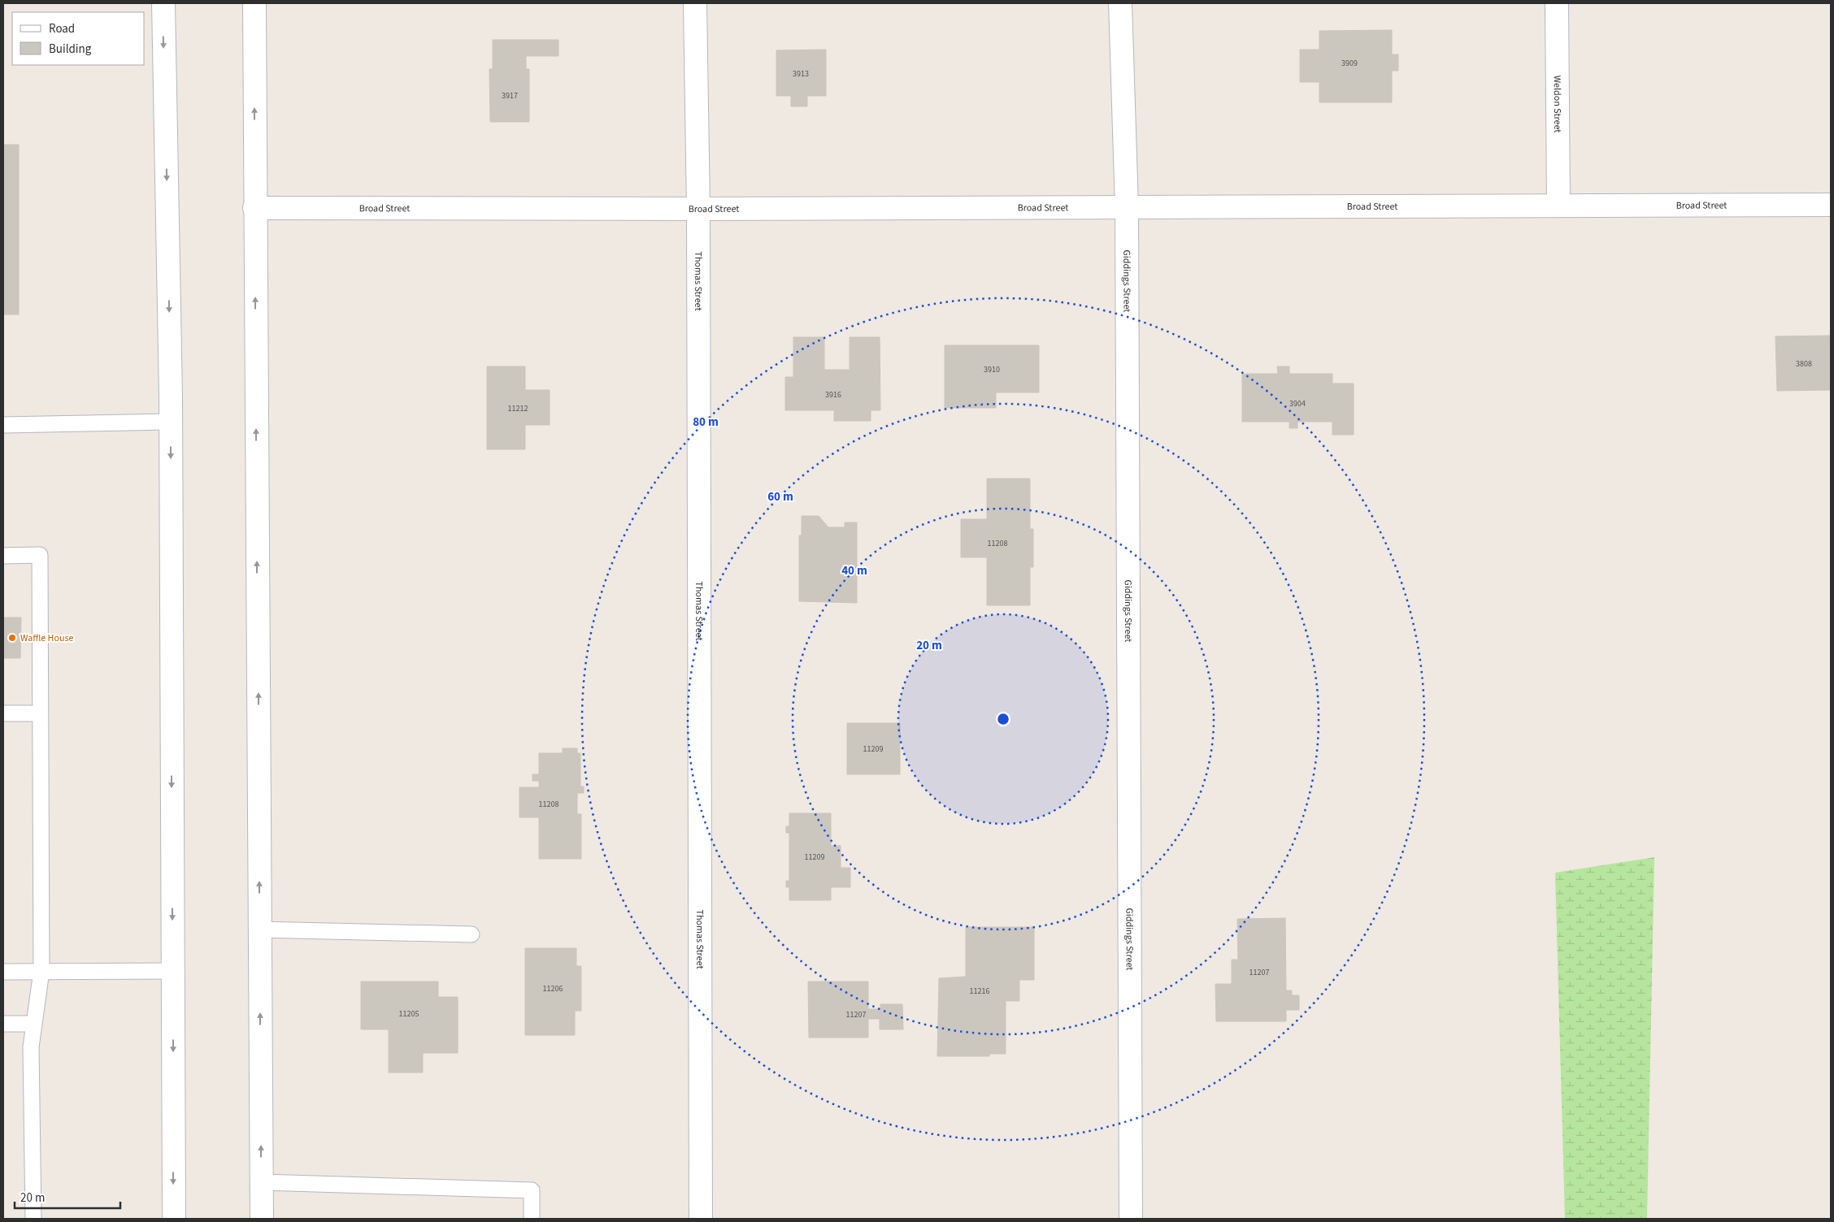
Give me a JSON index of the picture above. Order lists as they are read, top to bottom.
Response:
{
  "streets": {
    "street": [
      "Weldon Street",
      "Broad Street",
      "Thomas Street",
      "Giddings Street"
    ]
  },
  "crossings": [
    ["Weldon Street", "Broad Street"],
    ["Broad Street", "Thomas Street"],
    ["Broad Street", "Giddings Street"]
  ],
  "places": ["Waffle House"],
  "house_numbers": [
    "3909",
    "3913",
    "3917",
    "3808",
    "3910",
    "3916",
    "3904",
    "11212",
    "11208",
    "11209",
    "11208",
    "11209",
    "11207",
    "11206",
    "11216",
    "11205",
    "11207"
  ],
  "legend": ["Road", "Building"],
  "scale_bar": "20 m",
  "rings": [
    "80 m",
    "60 m",
    "40 m",
    "20 m"
  ]
}
